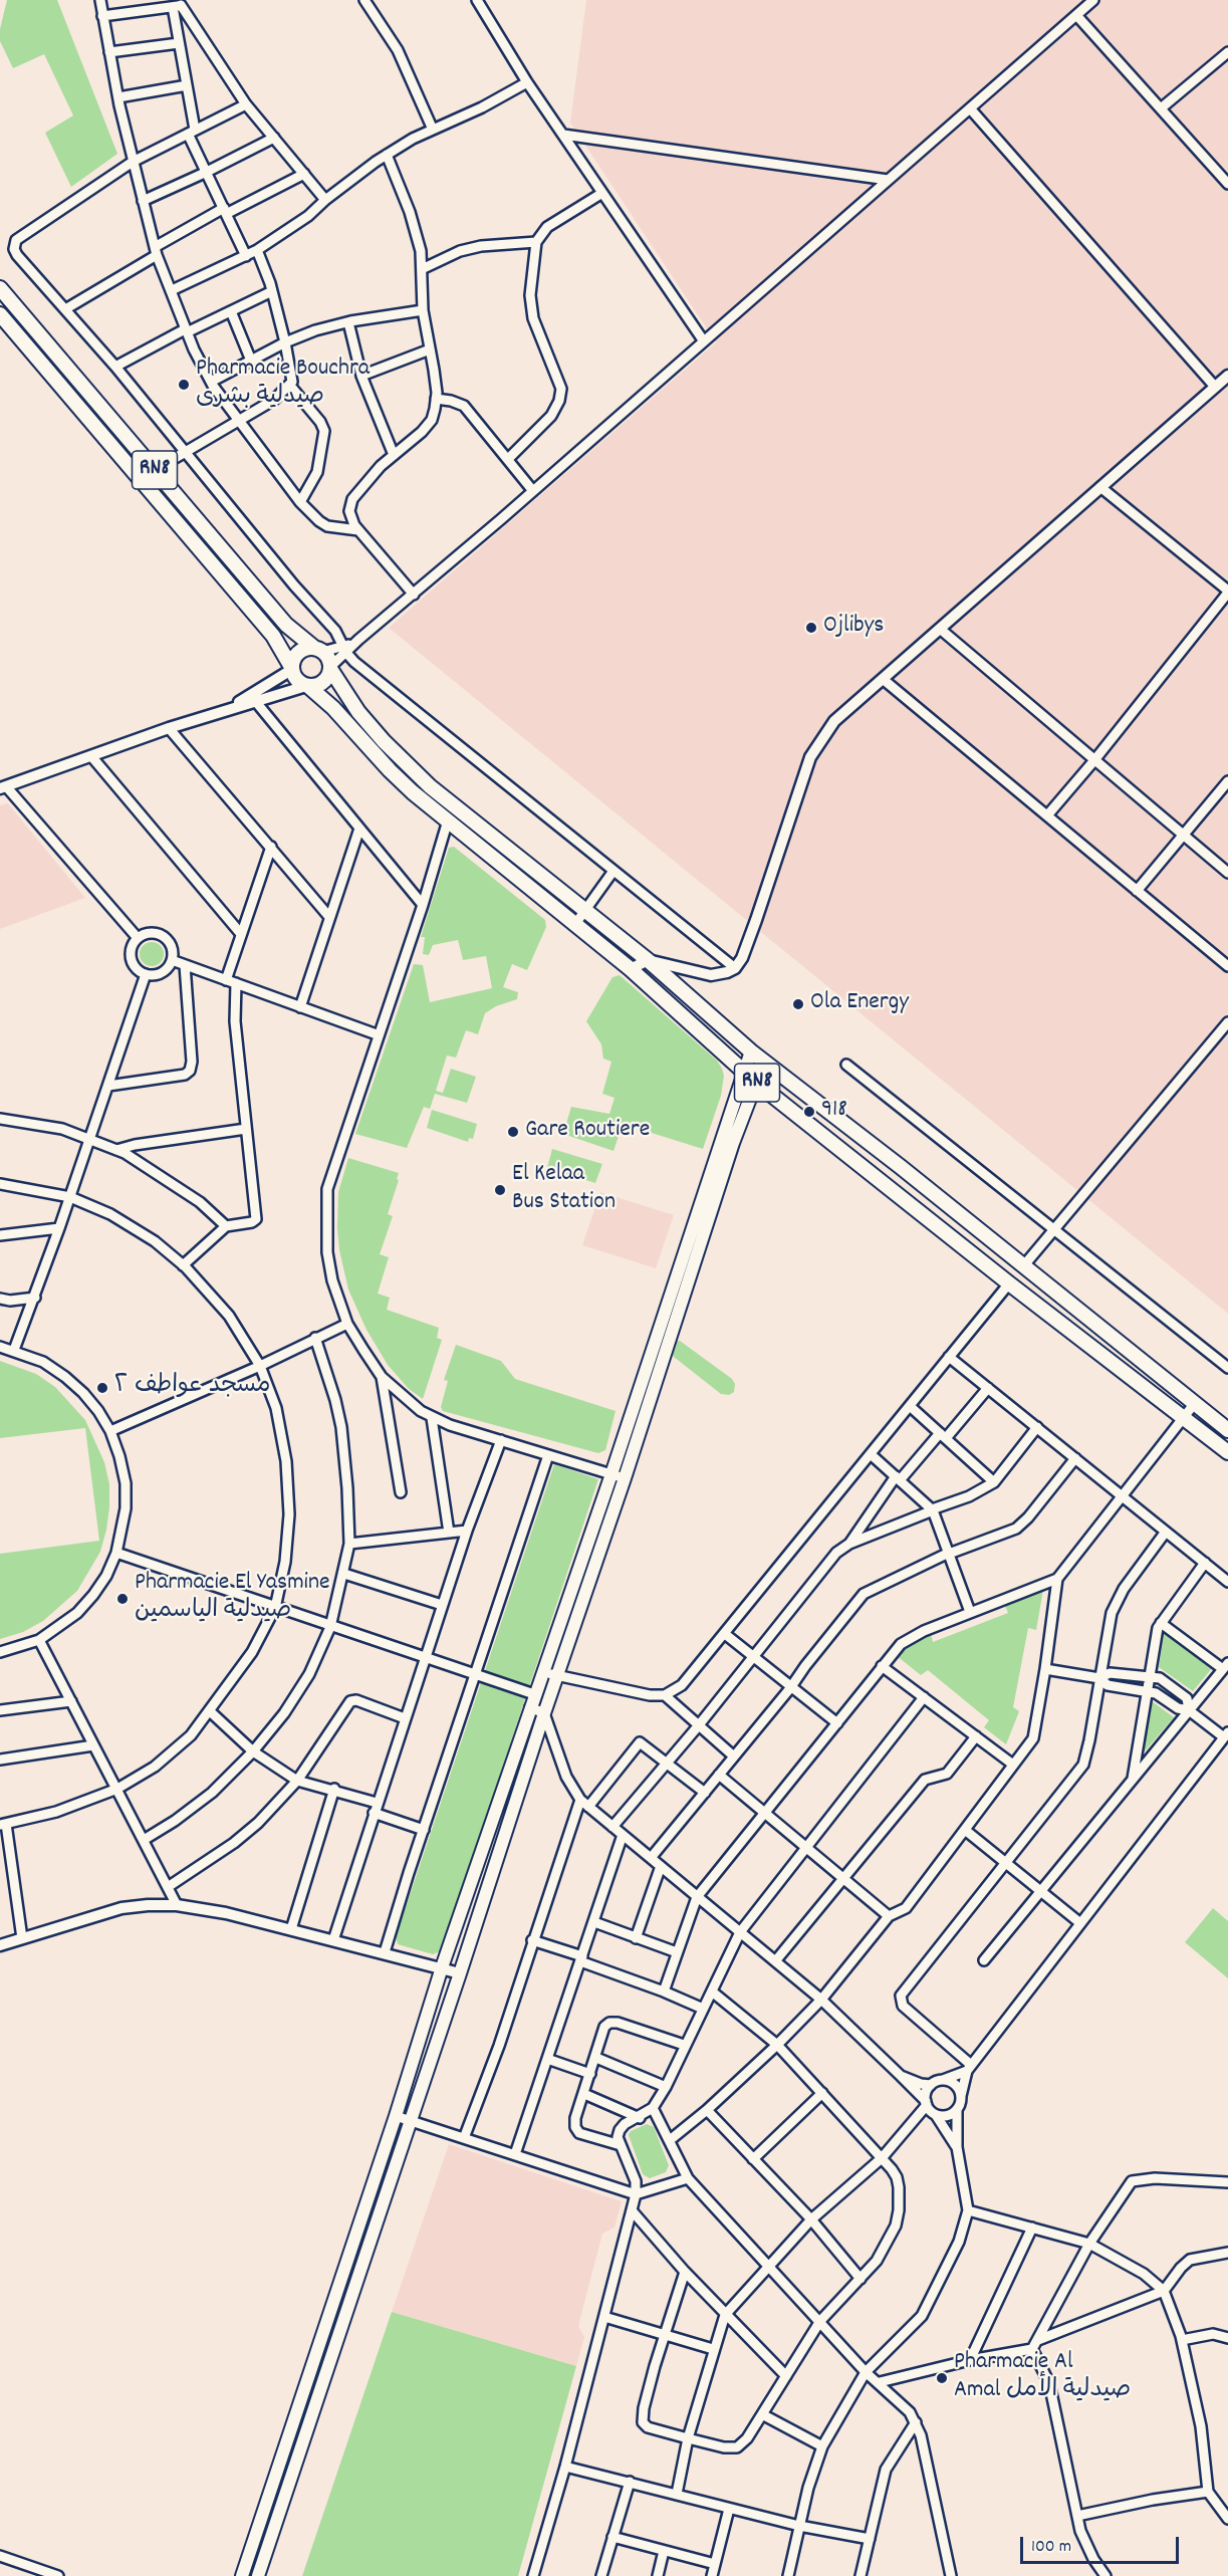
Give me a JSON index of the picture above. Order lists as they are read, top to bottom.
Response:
{
  "streets": {
    "main road": ["RN8"]
  },
  "places": [
    "Pharmacie Bouchra صيدلية بشرى",
    "Ojlibys",
    "Ola Energy",
    "918",
    "Gare Routiere",
    "El Kelaa Bus Station",
    "مسجد عواطف ٢",
    "Pharmacie El Yasmine صيدلية الياسمين",
    "Pharmacie Al Amal صيدلية الأمل"
  ],
  "scale_bar": "100 m"
}
